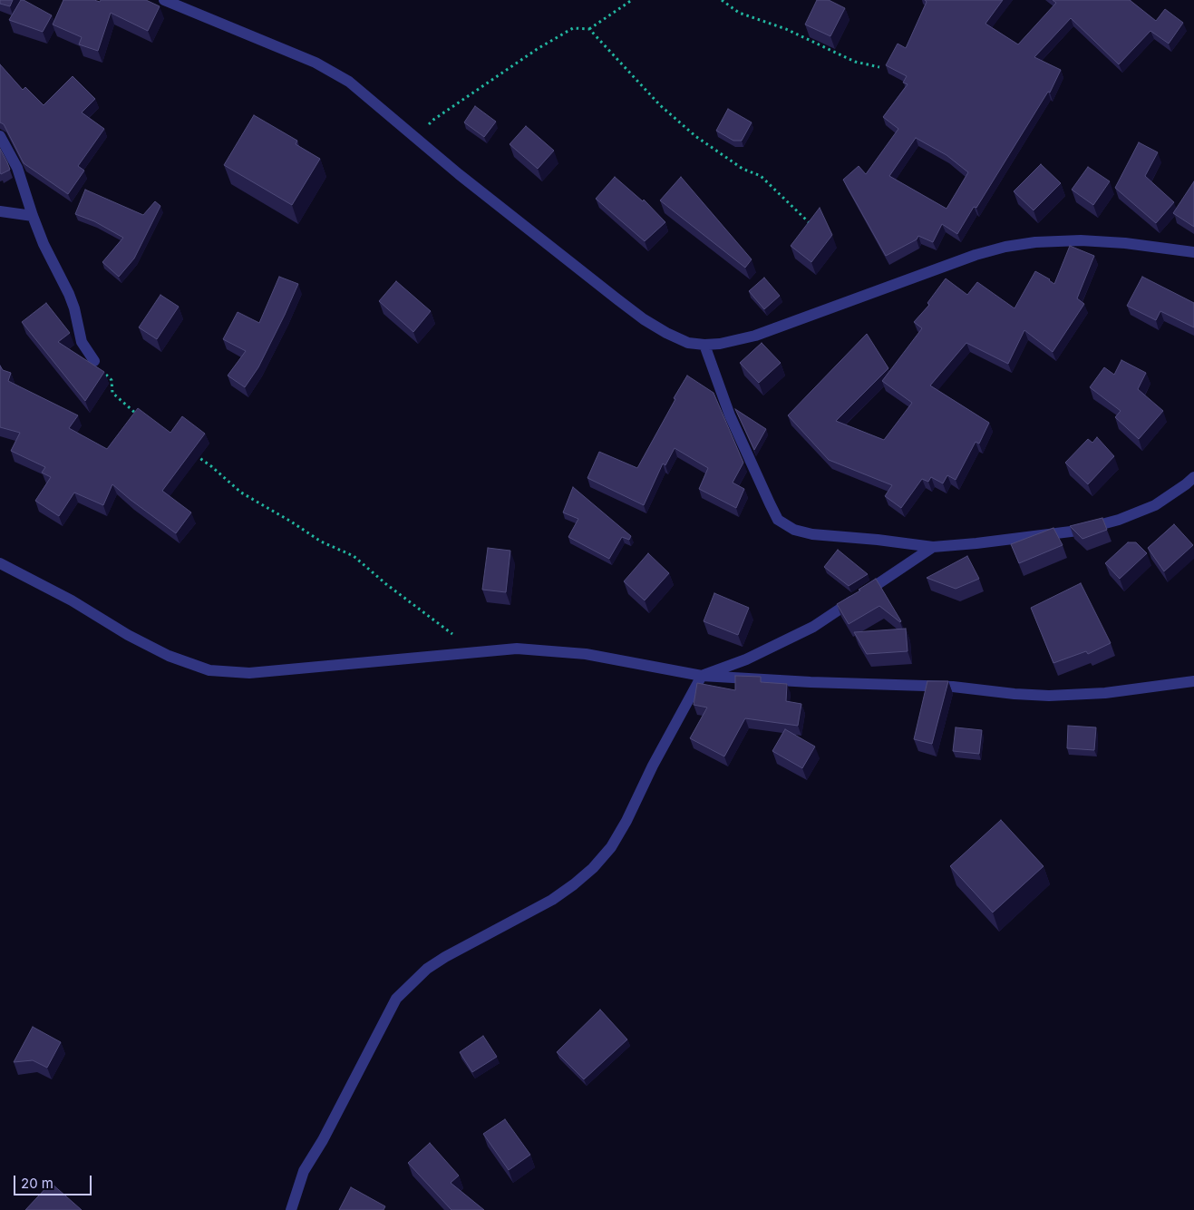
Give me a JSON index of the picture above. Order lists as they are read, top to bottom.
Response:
{
  "scale_bar": "20 m"
}
